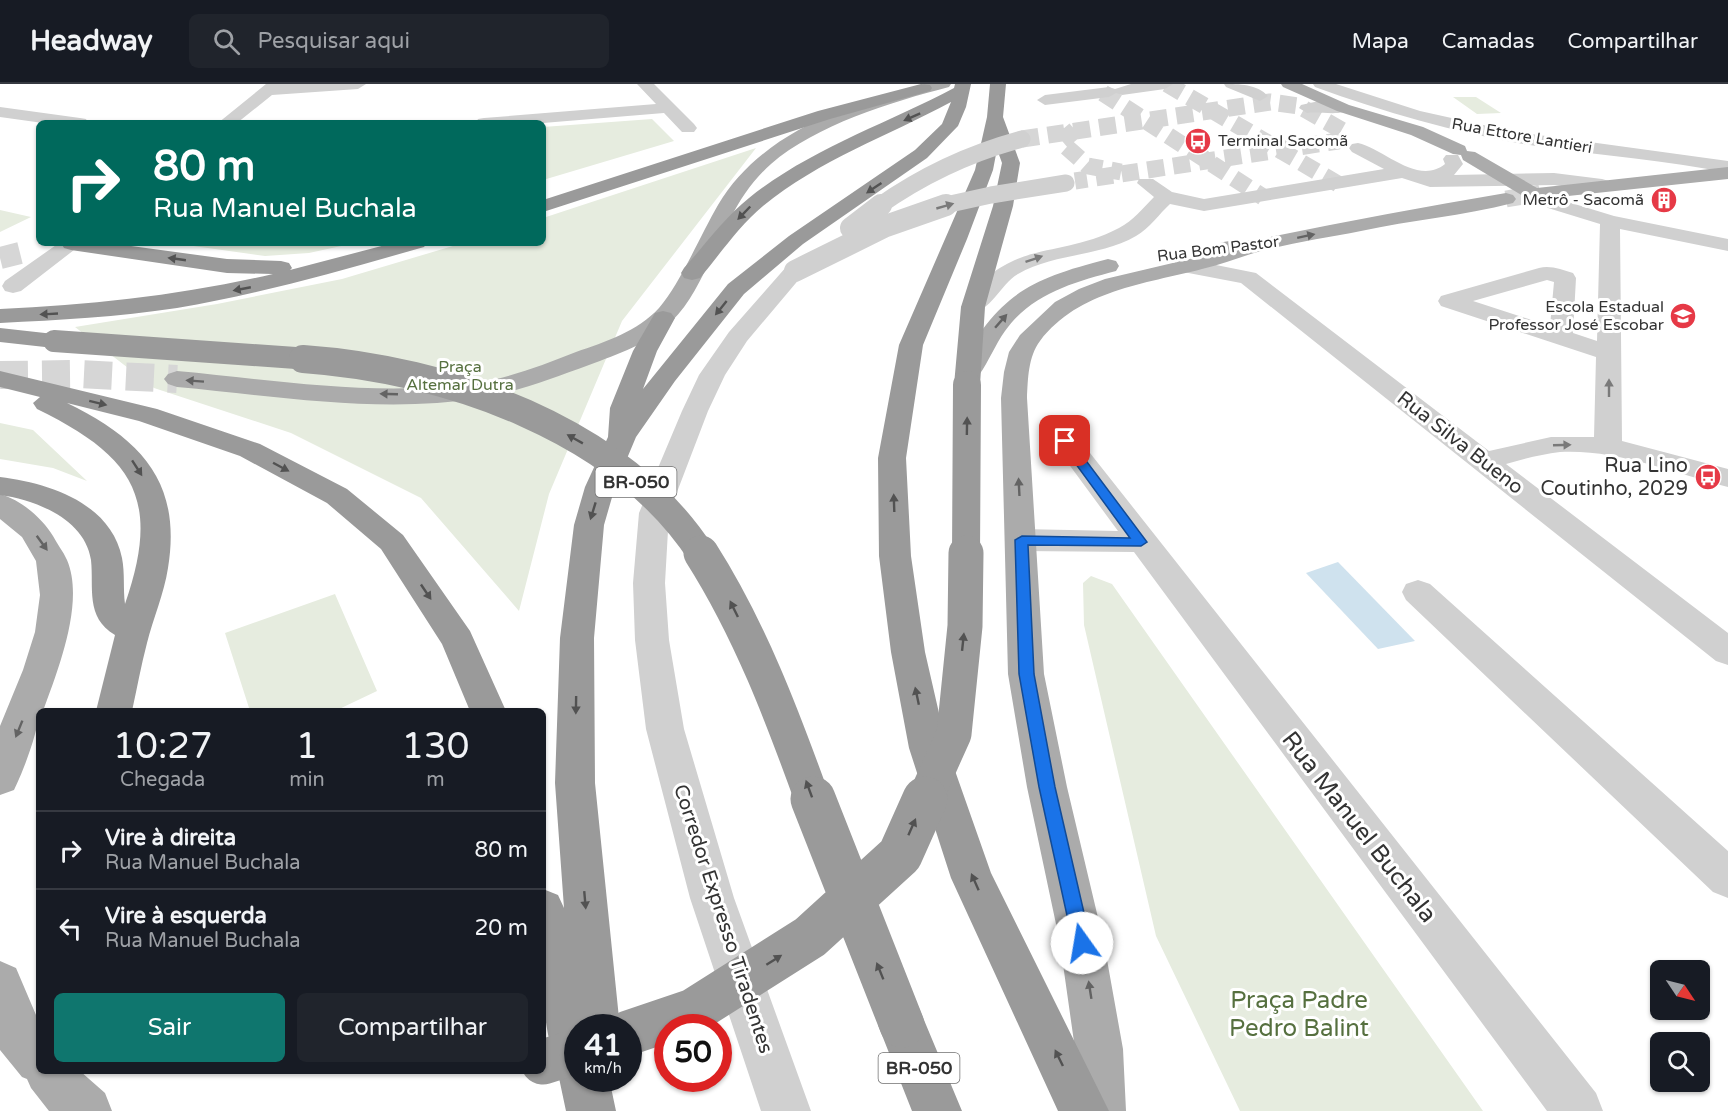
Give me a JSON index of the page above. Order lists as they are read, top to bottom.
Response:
{
  "streets": {
    "highway": ["BR-050"],
    "main road": ["Rua Bom Pastor"],
    "street": [
      "Rua Ettore Lantieri",
      "Rua Silva Bueno",
      "Rua Manuel Buchala",
      "Corredor Expresso Tiradentes"
    ]
  },
  "parks": ["Praça Altemar Dutra", "Praça Padre Pedro Balint"],
  "places": {
    "bus stop": ["Terminal Sacomã", "Rua Lino Coutinho, 2029"],
    "building": ["Metrô - Sacomã"],
    "school or university": ["Escola Estadual Professor José Escobar"]
  },
  "north": "bottom right",
  "page": {
    "header": "Headway",
    "search": "Pesquisar aqui",
    "nav": ["Mapa", "Camadas", "Compartilhar"],
    "turn": ["80 m", "Rua Manuel Buchala"],
    "eta": [
      "10:27",
      "Chegada",
      "1",
      "min",
      "130",
      "m"
    ],
    "list": [
      {
        "name": "Vire à direita",
        "note": "Rua Manuel Buchala",
        "value": "80 m"
      },
      {
        "name": "Vire à esquerda",
        "note": "Rua Manuel Buchala",
        "value": "20 m"
      }
    ],
    "buttons": ["Sair", "Compartilhar"],
    "speed": "41 km/h",
    "limit": "50"
  }
}
